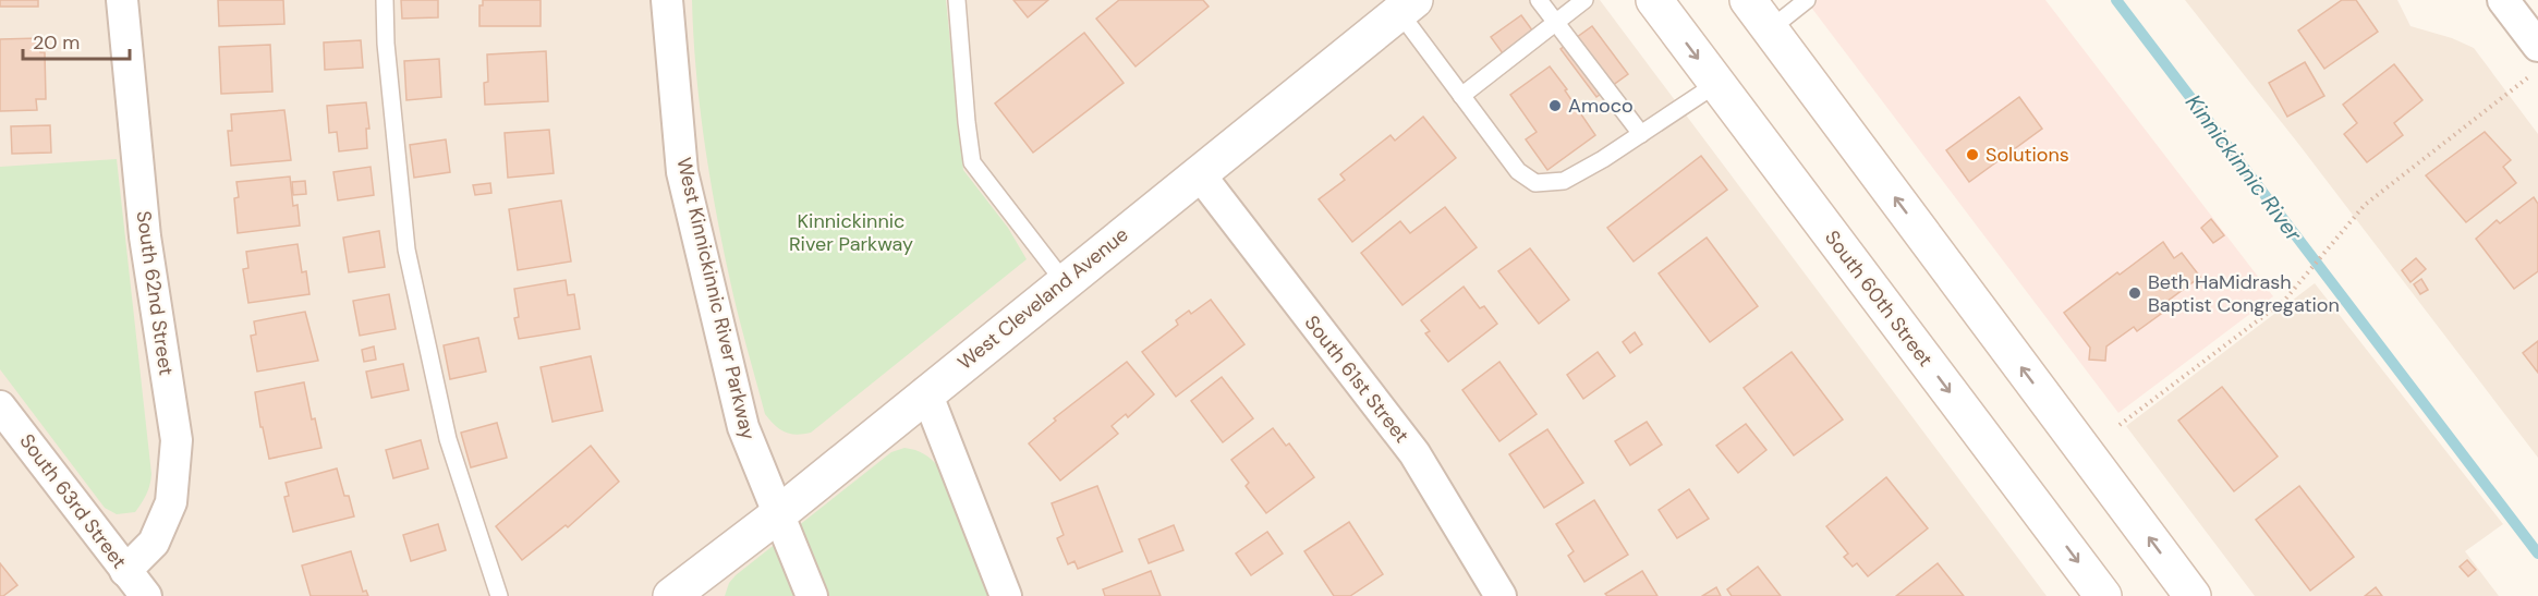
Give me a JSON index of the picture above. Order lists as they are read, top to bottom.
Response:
{
  "streets": {
    "main road": ["West Cleveland Avenue", "South 60th Street"],
    "street": [
      "South 62nd Street",
      "West Kinnickinnic River Parkway",
      "South 61st Street",
      "South 63rd Street"
    ]
  },
  "crossings": [
    ["South 62nd Street", "South 63rd Street"],
    ["West Kinnickinnic River Parkway", "West Cleveland Avenue"],
    ["West Cleveland Avenue", "South 61st Street"]
  ],
  "water": ["Kinnickinnic River"],
  "parks": ["Kinnickinnic River Parkway"],
  "places": ["Amoco", "Solutions", "Beth HaMidrash Baptist Congregation"],
  "scale_bar": "20 m"
}
